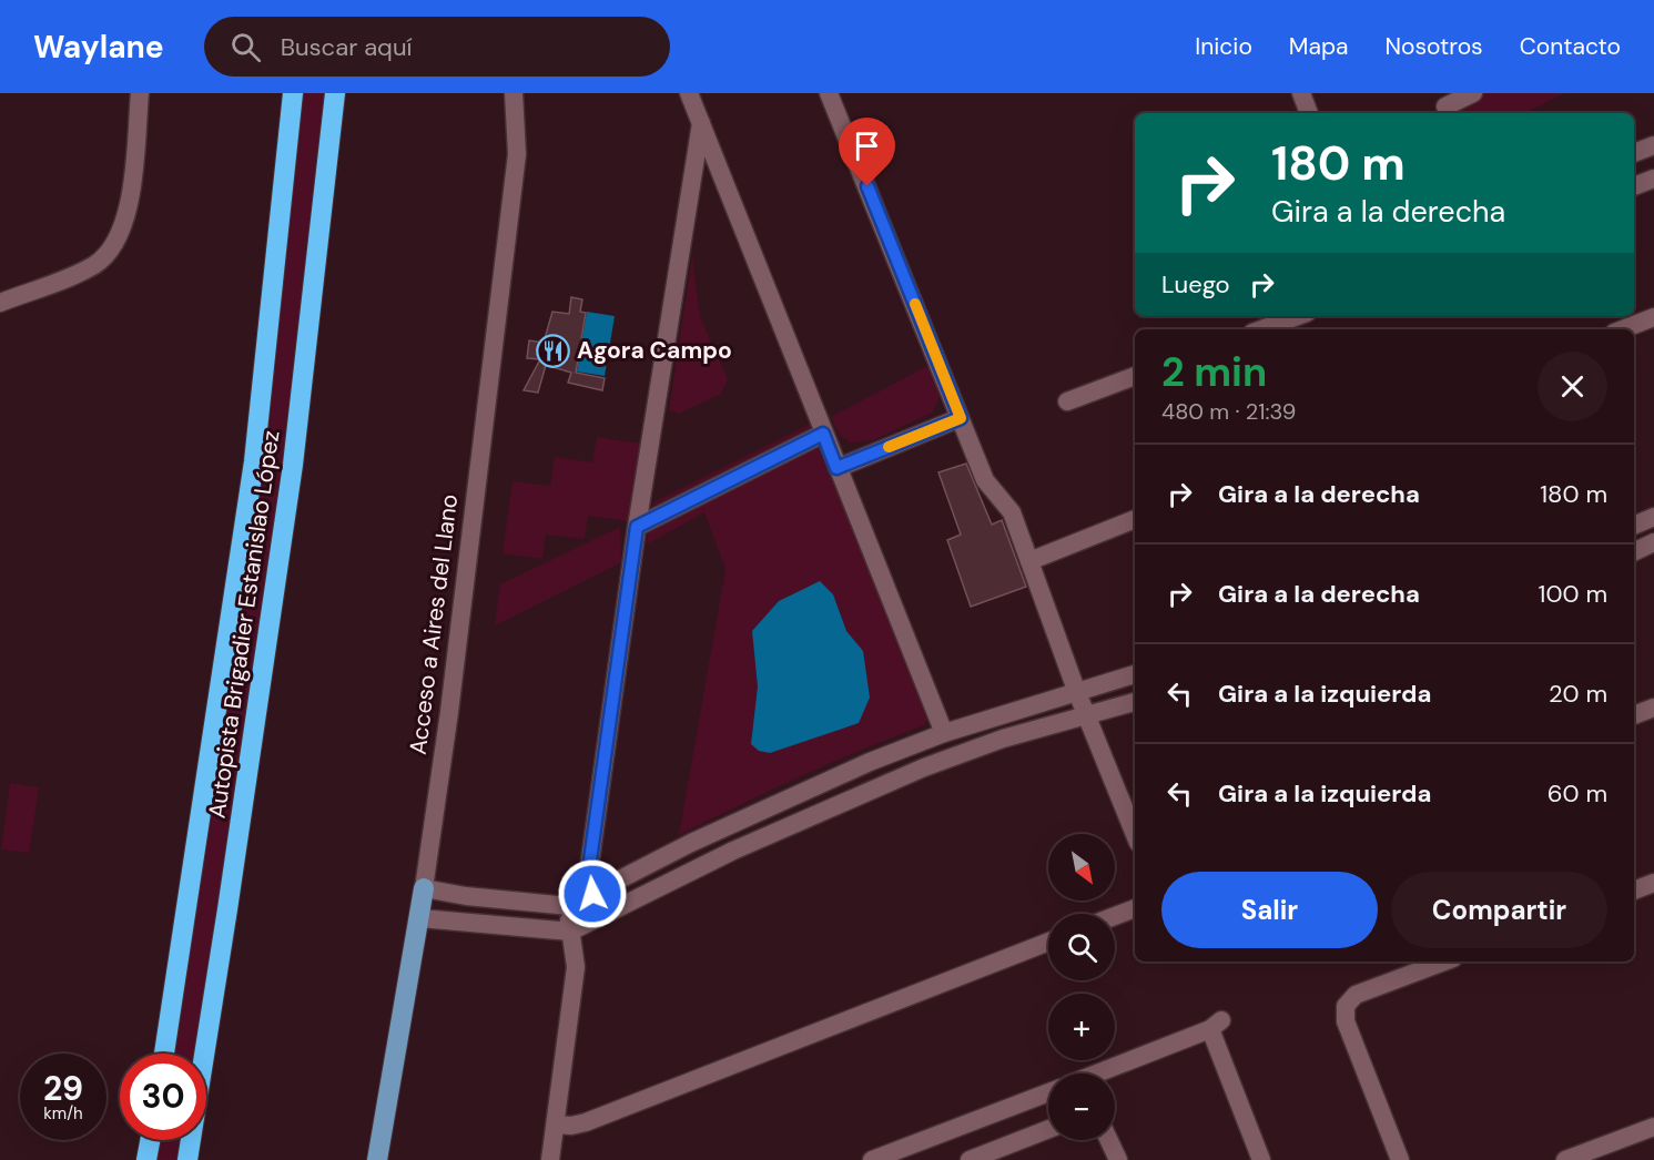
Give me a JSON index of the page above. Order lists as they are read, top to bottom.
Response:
{
  "streets": {
    "highway": ["Autopista Brigadier Estanislao López"],
    "main road": ["Acceso a Aires del Llano"]
  },
  "places": {
    "restaurant": ["Agora Campo"]
  },
  "north": "bottom right",
  "page": {
    "header": "Waylane",
    "search": "Buscar aquí",
    "nav": [
      "Inicio",
      "Mapa",
      "Nosotros",
      "Contacto"
    ],
    "turn": ["180 m", "Gira a la derecha"],
    "then": "Luego",
    "heading": ["2 min", "480 m · 21:39"],
    "list": [
      {
        "name": "Gira a la derecha",
        "value": "180 m"
      },
      {
        "name": "Gira a la derecha",
        "value": "100 m"
      },
      {
        "name": "Gira a la izquierda",
        "value": "20 m"
      },
      {
        "name": "Gira a la izquierda",
        "value": "60 m"
      }
    ],
    "map_buttons": ["+", "−"],
    "buttons": ["Salir", "Compartir"],
    "speed": "29 km/h",
    "limit": "30"
  }
}
